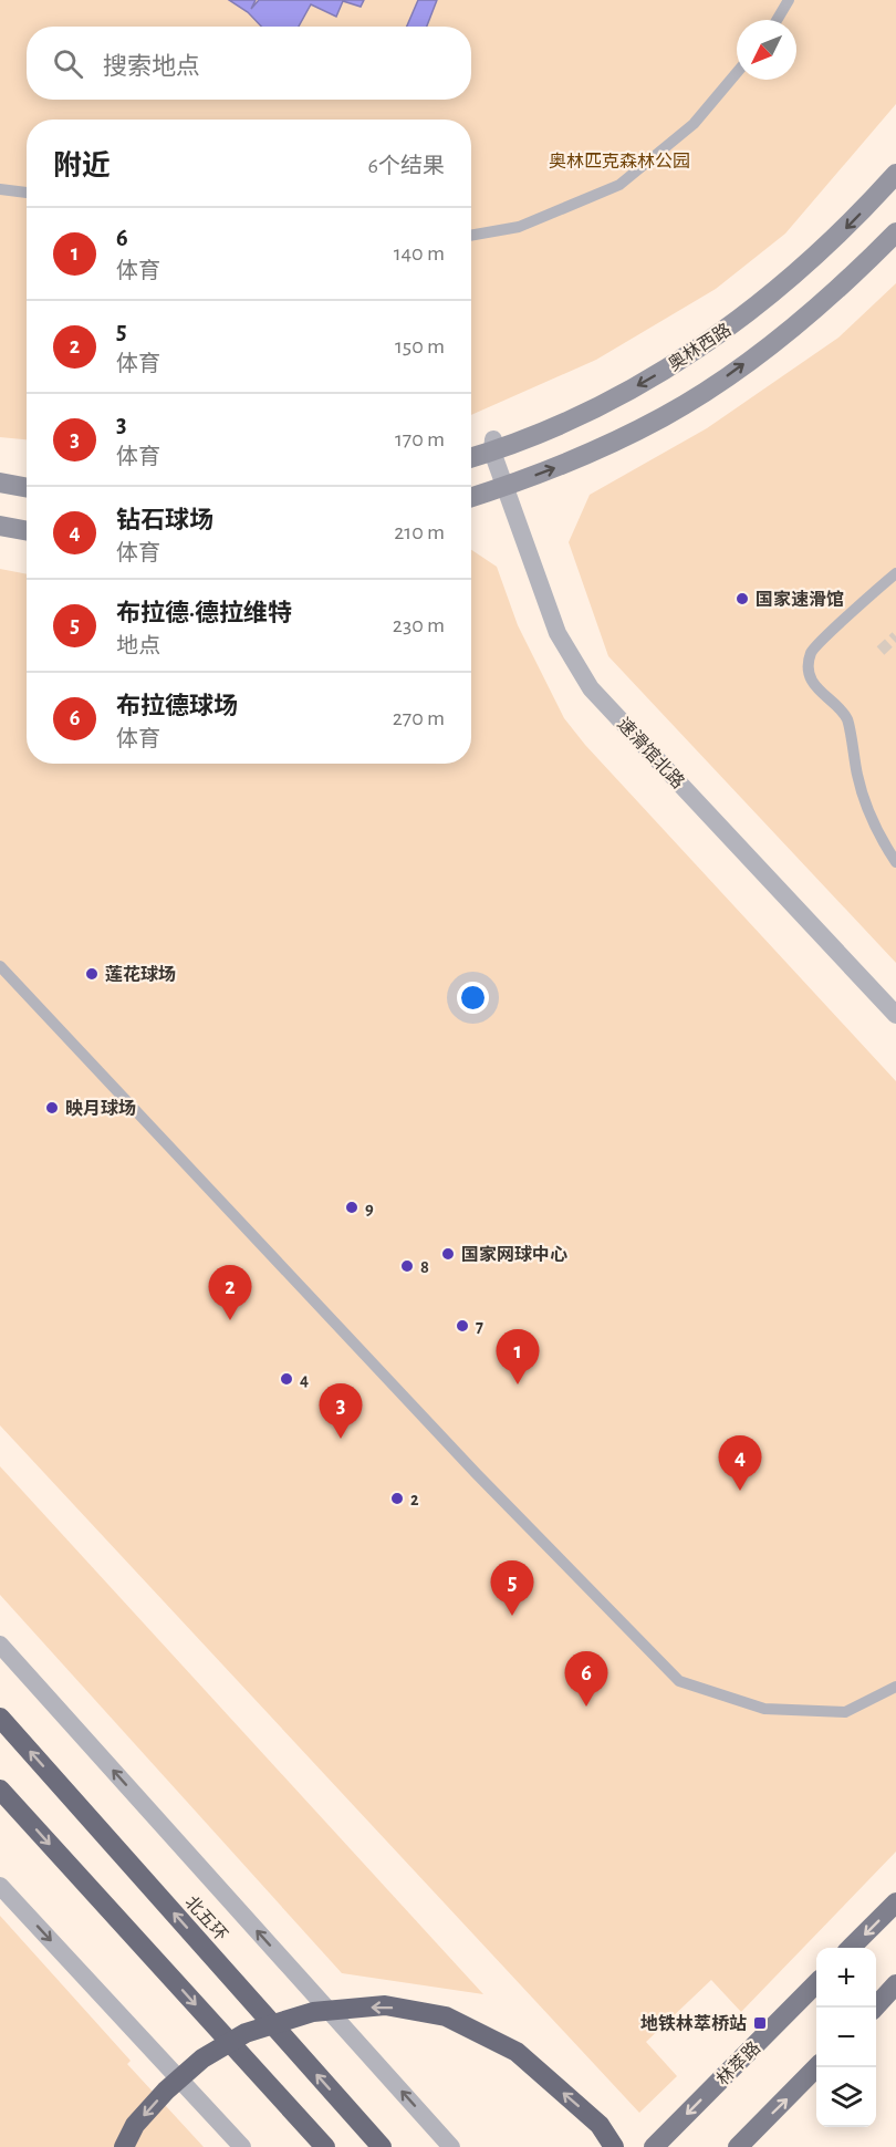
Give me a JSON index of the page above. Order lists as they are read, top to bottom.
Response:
{
  "streets": {
    "highway": ["北五环"],
    "main road": ["奥林西路", "林萃路"],
    "street": ["速滑馆北路"]
  },
  "crossings": [
    ["奥林西路", "速滑馆北路"]
  ],
  "parks": ["奥林匹克森林公园"],
  "places": {
    "other": [
      "国家速滑馆",
      "莲花球场",
      "映月球场",
      "9",
      "国家网球中心",
      "8",
      "7",
      "4",
      "2"
    ],
    "transit": ["地铁林萃桥站"]
  },
  "north": "bottom left",
  "page": {
    "search": "搜索地点",
    "heading": ["附近", "6个结果"],
    "list": [
      {
        "mark": "1",
        "name": "6",
        "note": "体育",
        "value": "140 m"
      },
      {
        "mark": "2",
        "name": "5",
        "note": "体育",
        "value": "150 m"
      },
      {
        "mark": "3",
        "name": "3",
        "note": "体育",
        "value": "170 m"
      },
      {
        "mark": "4",
        "name": "钻石球场",
        "note": "体育",
        "value": "210 m"
      },
      {
        "mark": "5",
        "name": "布拉德·德拉维特",
        "note": "地点",
        "value": "230 m"
      },
      {
        "mark": "6",
        "name": "布拉德球场",
        "note": "体育",
        "value": "270 m"
      }
    ],
    "pins": [
      "2",
      "1",
      "3",
      "4",
      "5",
      "6"
    ],
    "map_buttons": ["+", "−"]
  }
}
